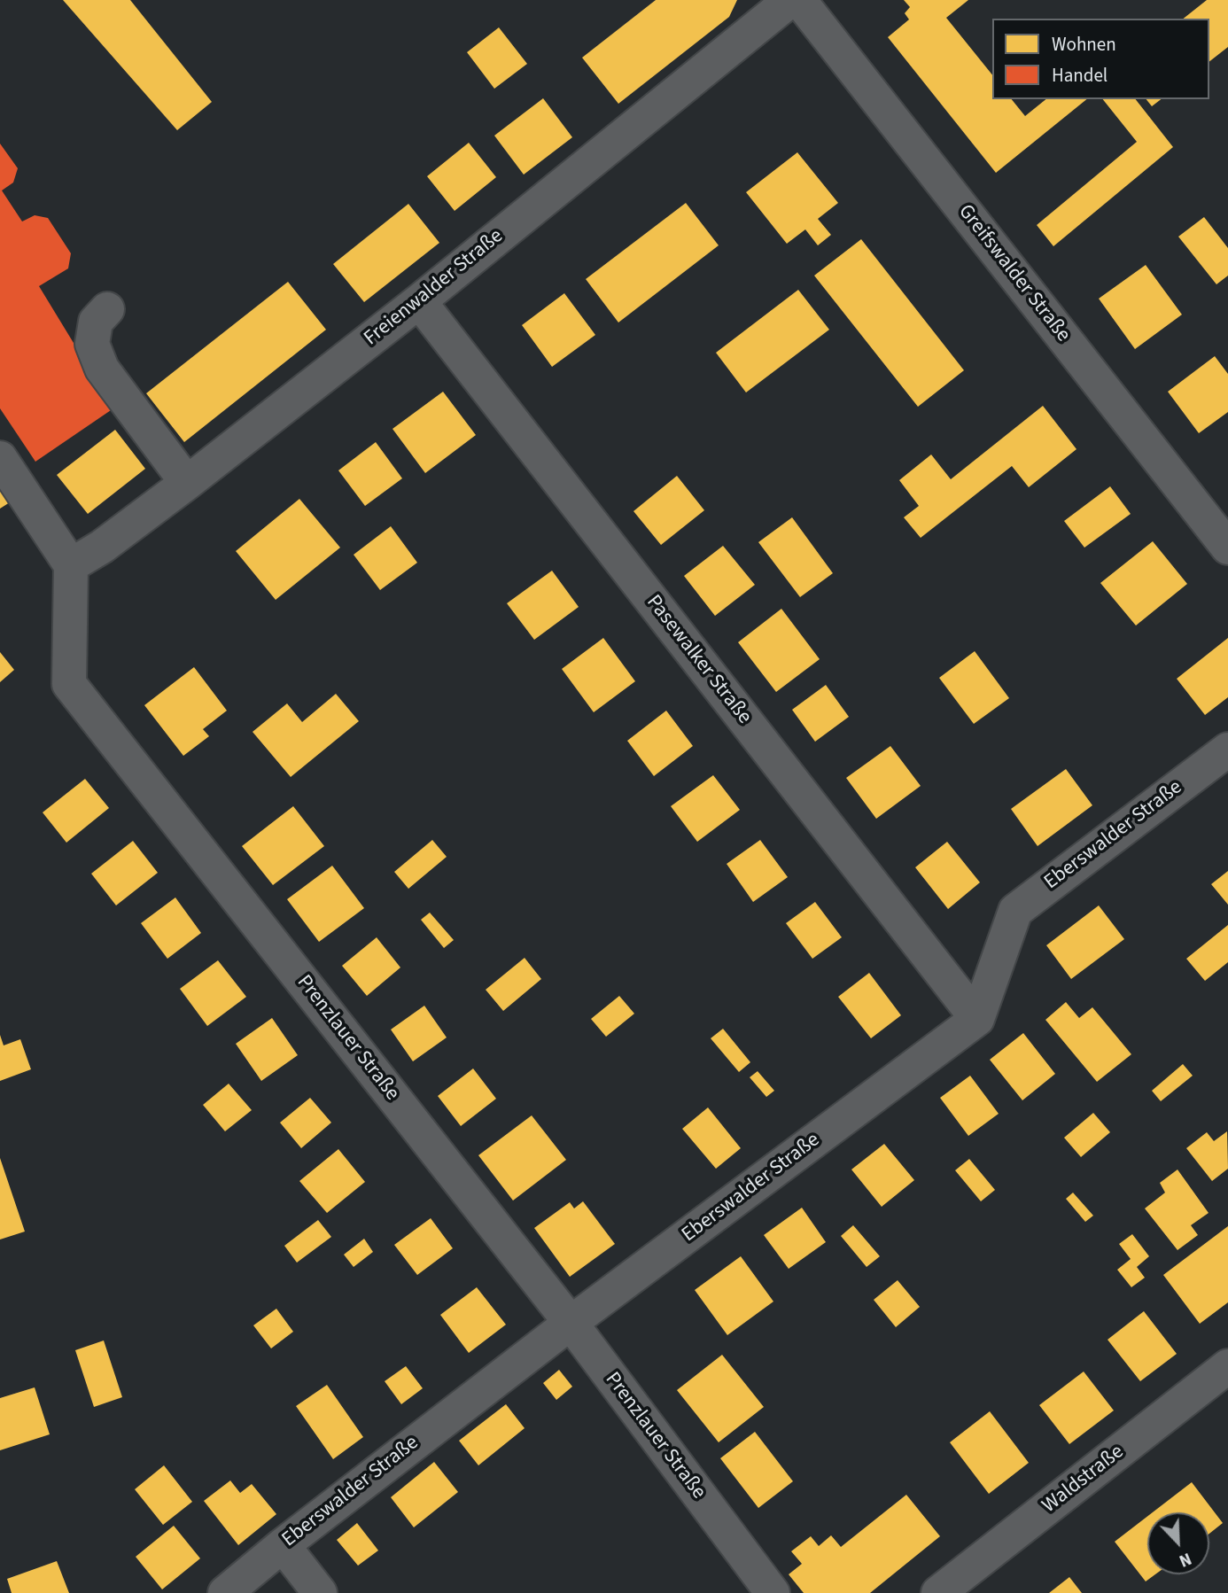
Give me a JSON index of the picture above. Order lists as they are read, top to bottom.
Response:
{
  "streets": {
    "street": [
      "Greifswalder Straße",
      "Freienwalder Straße",
      "Pasewalker Straße",
      "Eberswalder Straße",
      "Prenzlauer Straße",
      "Waldstraße"
    ]
  },
  "crossings": [
    ["Freienwalder Straße", "Pasewalker Straße"],
    ["Freienwalder Straße", "Prenzlauer Straße"],
    ["Pasewalker Straße", "Eberswalder Straße"],
    ["Eberswalder Straße", "Prenzlauer Straße"]
  ],
  "legend": ["Wohnen", "Handel"],
  "north": "bottom right"
}
